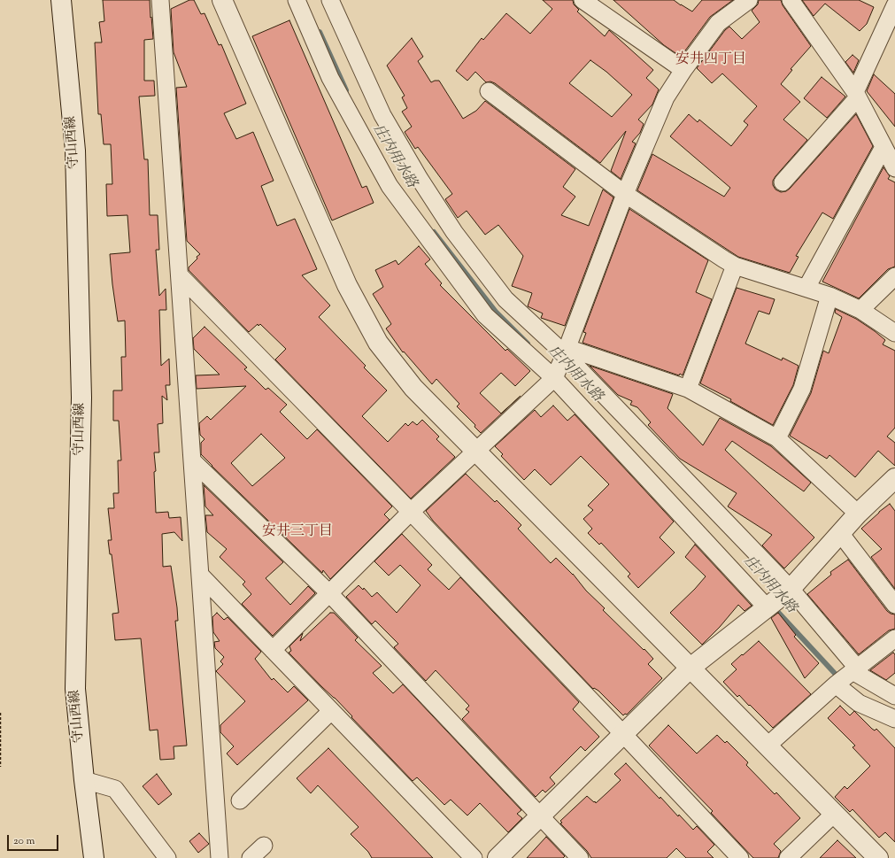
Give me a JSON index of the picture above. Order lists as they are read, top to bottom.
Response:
{
  "streets": {
    "street": ["守山西線"]
  },
  "districts": ["安井四丁目", "安井三丁目"],
  "water": ["庄内用水路"],
  "scale_bar": "20 m"
}
